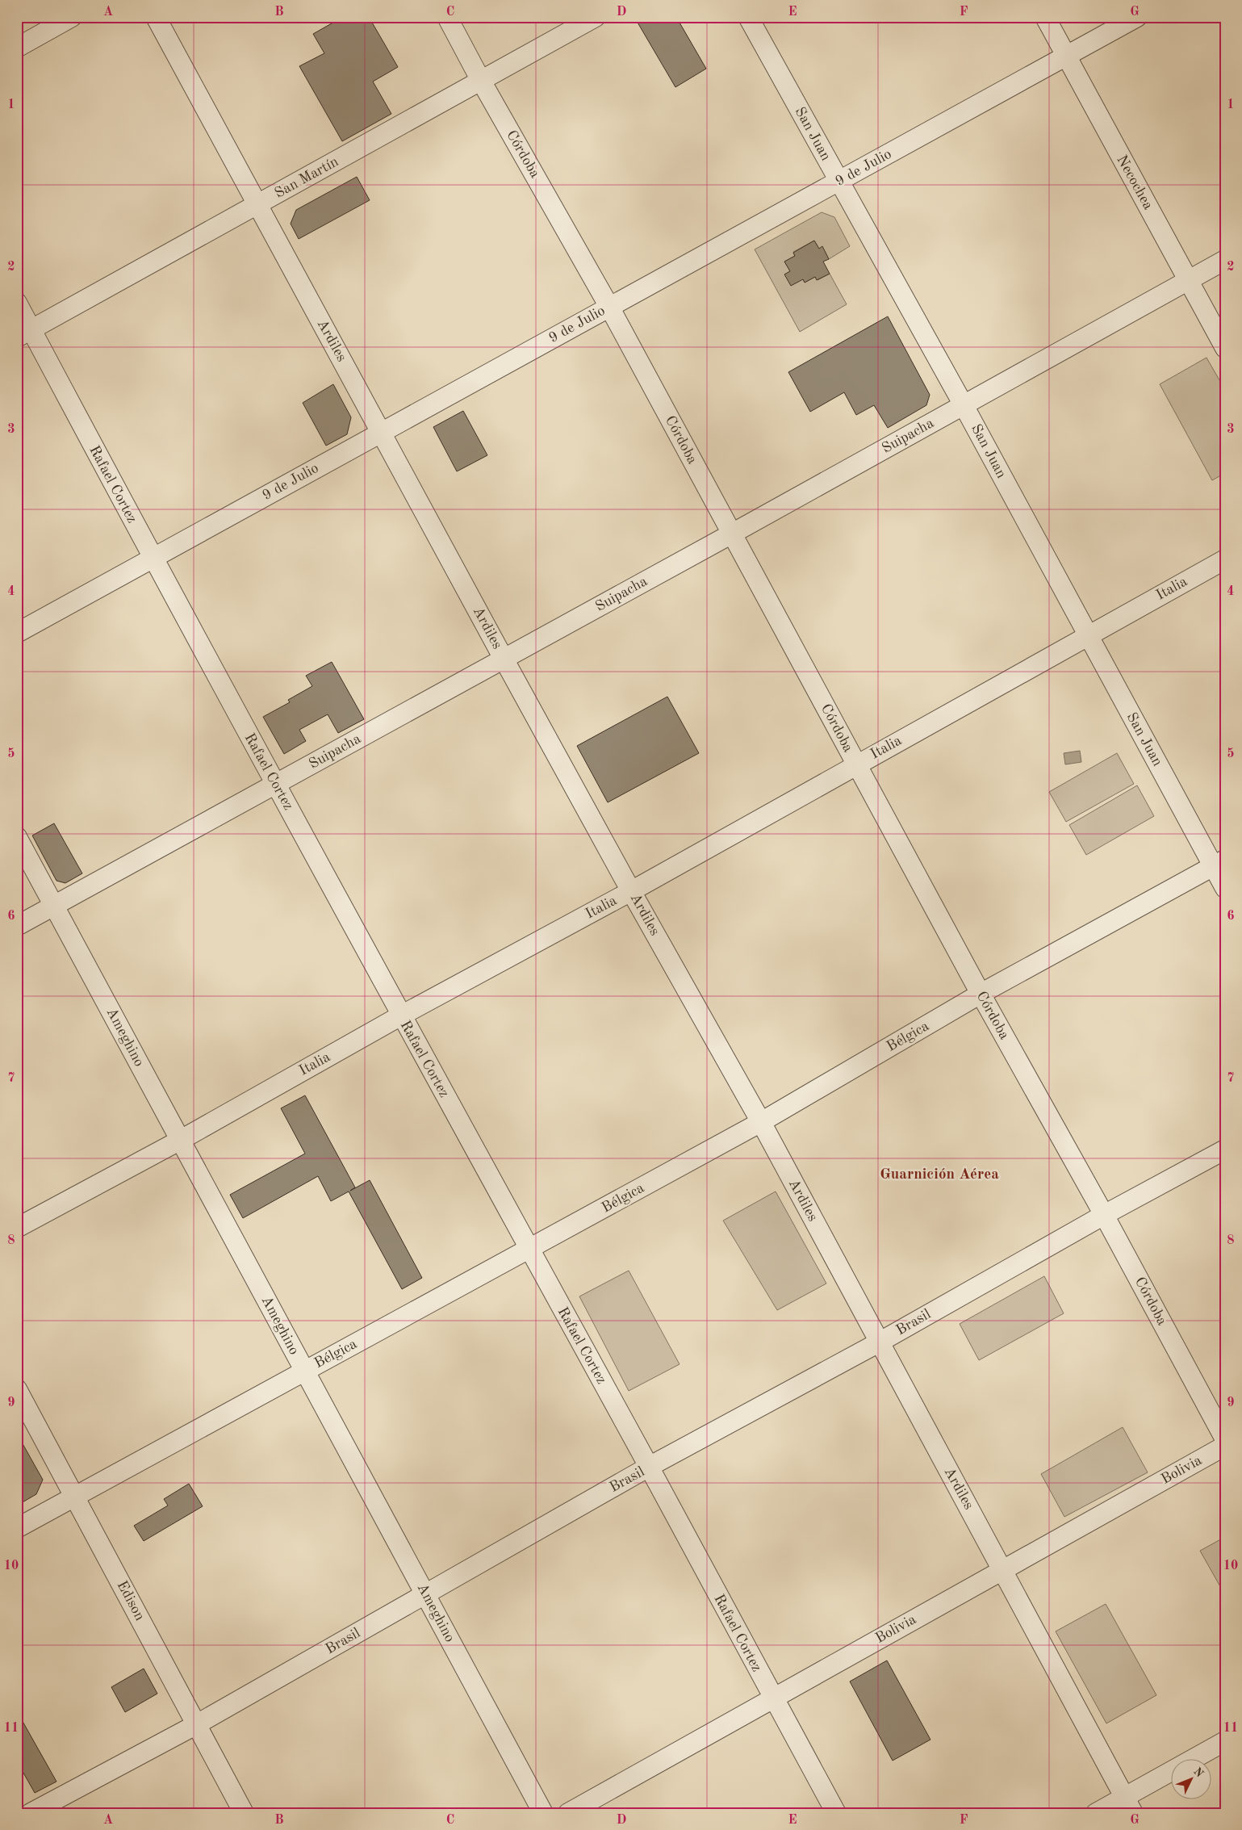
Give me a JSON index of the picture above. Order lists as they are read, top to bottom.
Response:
{
  "streets": {
    "street": [
      "San Juan",
      "Córdoba",
      "9 de Julio",
      "San Martín",
      "Necochea",
      "Ardiles",
      "Suipacha",
      "Rafael Cortez",
      "Italia",
      "Bélgica",
      "Ameghino",
      "Brasil",
      "Bolivia",
      "Edison"
    ]
  },
  "crossings": [
    ["San Juan", "9 de Julio"],
    ["San Juan", "Suipacha"],
    ["San Juan", "Italia"],
    ["San Juan", "Bélgica"],
    ["Córdoba", "9 de Julio"],
    ["Córdoba", "San Martín"],
    ["Córdoba", "Suipacha"],
    ["Córdoba", "Italia"],
    ["Córdoba", "Bélgica"],
    ["Córdoba", "Brasil"],
    ["9 de Julio", "Necochea"],
    ["9 de Julio", "Ardiles"],
    ["9 de Julio", "Rafael Cortez"],
    ["San Martín", "Ardiles"],
    ["San Martín", "Rafael Cortez"],
    ["Necochea", "Suipacha"],
    ["Ardiles", "Suipacha"],
    ["Ardiles", "Italia"],
    ["Ardiles", "Bélgica"],
    ["Ardiles", "Brasil"],
    ["Ardiles", "Bolivia"],
    ["Suipacha", "Rafael Cortez"],
    ["Suipacha", "Ameghino"],
    ["Rafael Cortez", "Italia"],
    ["Rafael Cortez", "Bélgica"],
    ["Rafael Cortez", "Brasil"],
    ["Rafael Cortez", "Bolivia"],
    ["Italia", "Ameghino"],
    ["Bélgica", "Ameghino"],
    ["Bélgica", "Edison"],
    ["Ameghino", "Brasil"],
    ["Brasil", "Edison"]
  ],
  "districts": ["Guarnición Aérea"],
  "north": "top right",
  "grid": {
    "columns": [
      "A",
      "B",
      "C",
      "D",
      "E",
      "F",
      "G"
    ],
    "rows": [
      "1",
      "2",
      "3",
      "4",
      "5",
      "6",
      "7",
      "8",
      "9",
      "10",
      "11"
    ]
  }
}
